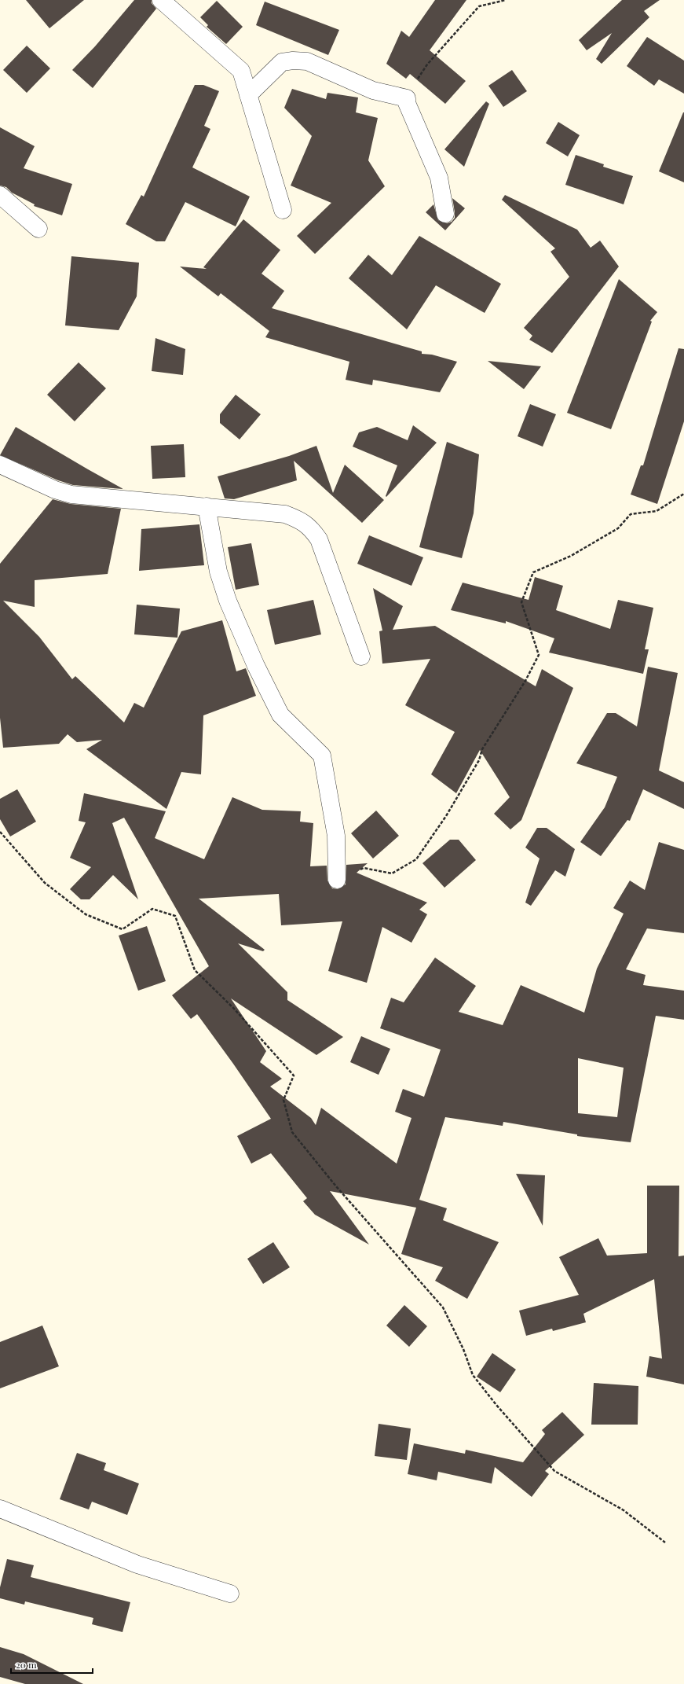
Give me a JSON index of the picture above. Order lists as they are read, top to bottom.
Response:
{
  "scale_bar": "20 m"
}
